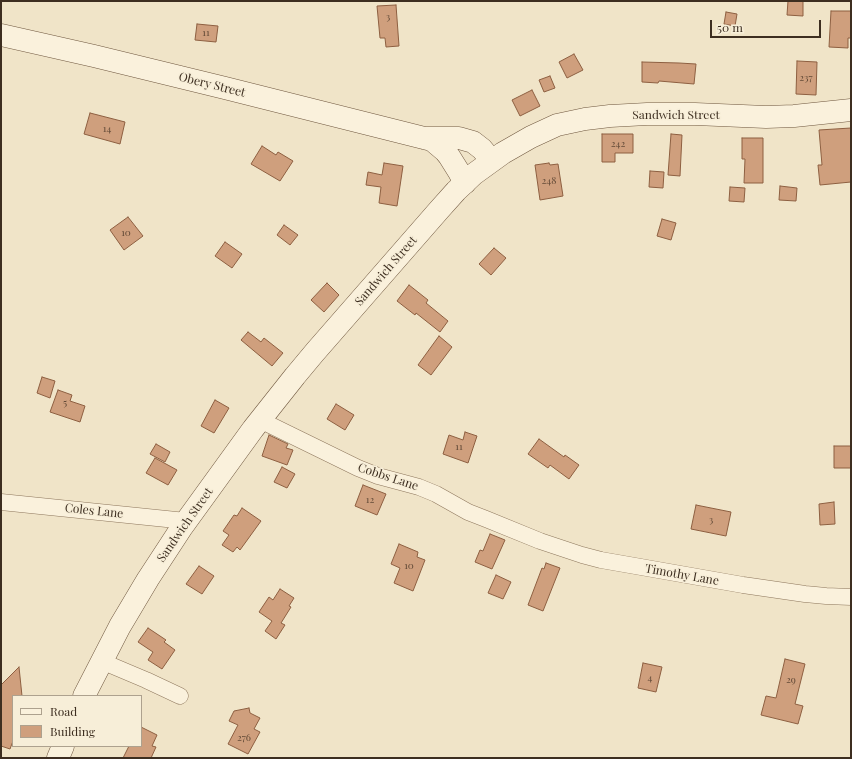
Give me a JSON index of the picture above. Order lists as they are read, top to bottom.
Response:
{
  "streets": {
    "main road": ["Obery Street", "Sandwich Street"],
    "street": ["Cobbs Lane", "Coles Lane", "Timothy Lane"]
  },
  "crossings": [
    ["Obery Street", "Sandwich Street"],
    ["Sandwich Street", "Cobbs Lane"],
    ["Sandwich Street", "Coles Lane"],
    ["Cobbs Lane", "Timothy Lane"]
  ],
  "house_numbers": [
    "3",
    "11",
    "237",
    "14",
    "242",
    "248",
    "10",
    "5",
    "11",
    "12",
    "3",
    "10",
    "4",
    "29",
    "276"
  ],
  "legend": ["Road", "Building"],
  "scale_bar": "50 m"
}
